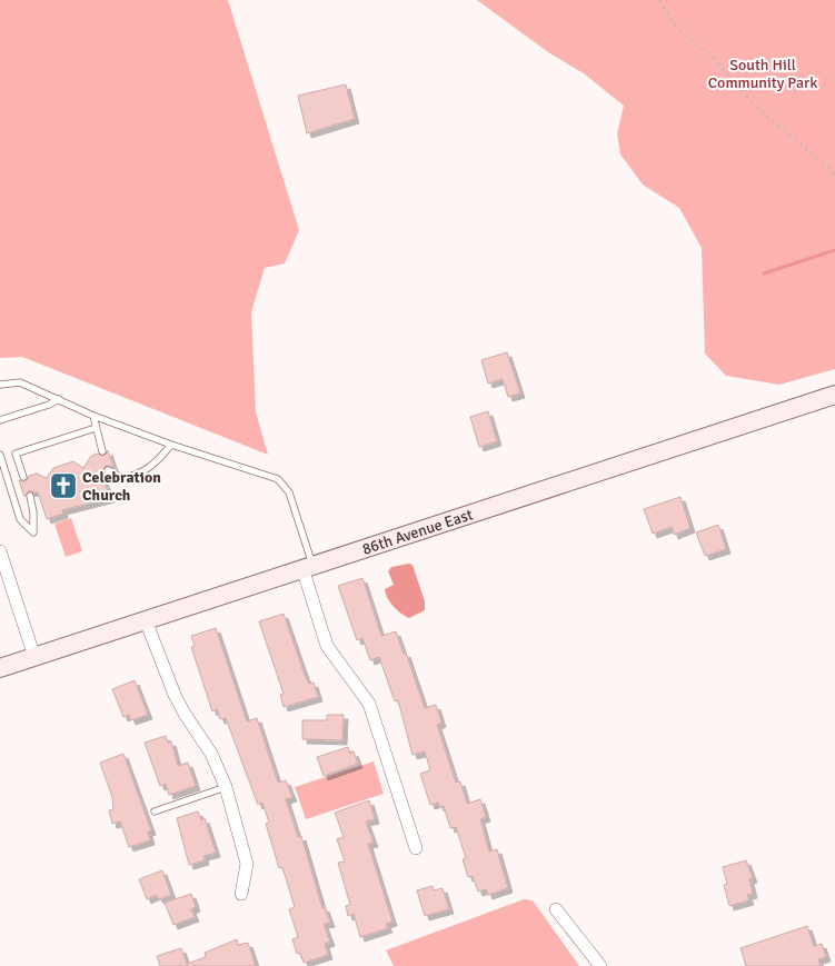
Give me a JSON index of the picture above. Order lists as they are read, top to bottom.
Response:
{
  "streets": {
    "street": ["86th Avenue East"]
  },
  "parks": ["South Hill Community Park"],
  "places": {
    "church": ["Celebration Church"]
  }
}
